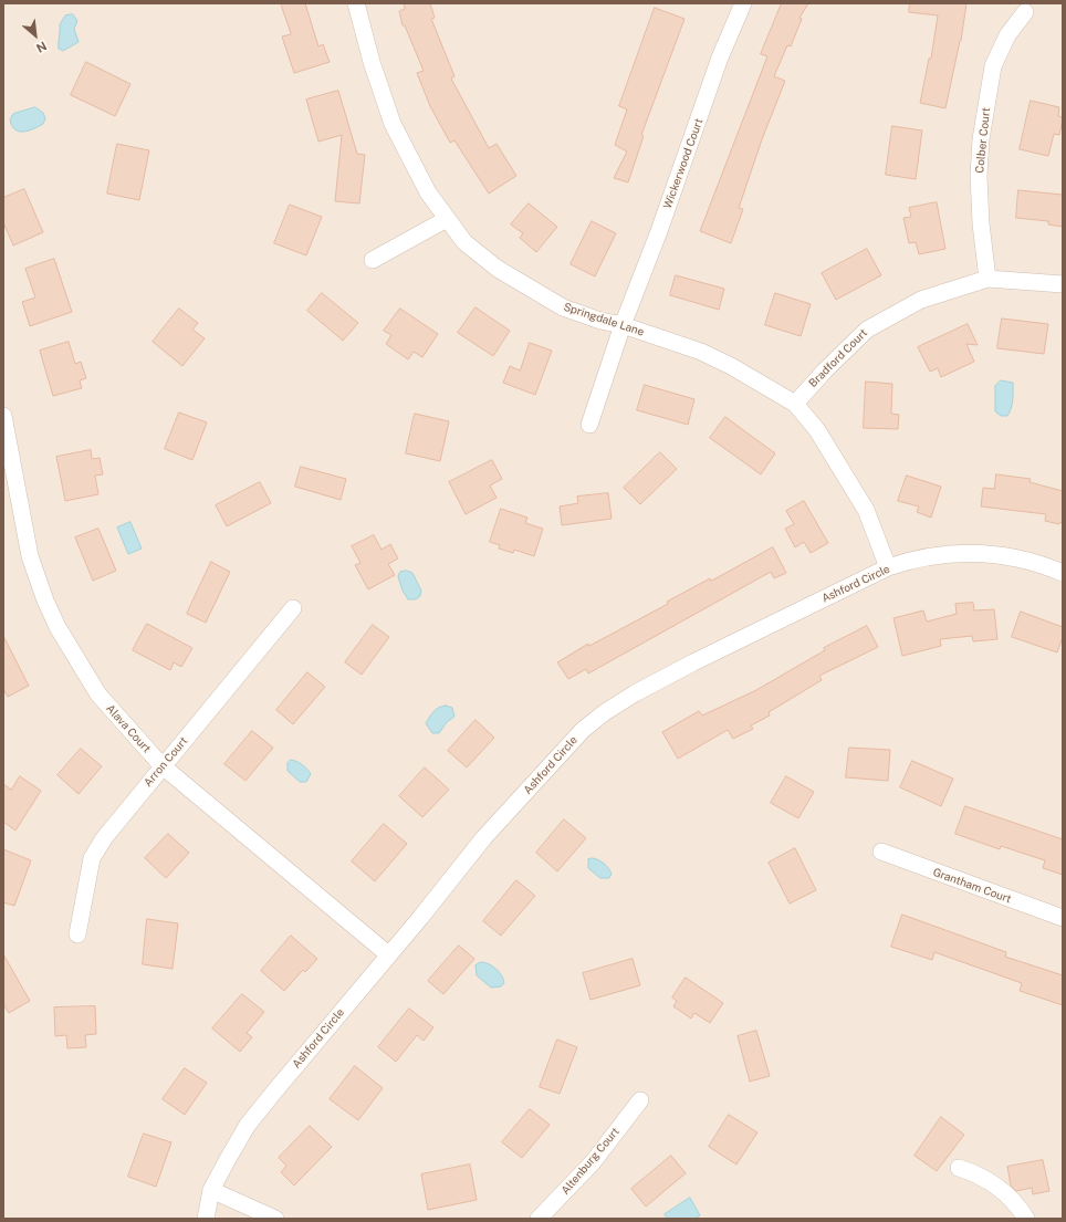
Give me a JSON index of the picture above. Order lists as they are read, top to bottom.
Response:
{
  "streets": {
    "street": [
      "Colber Court",
      "Wickerwood Court",
      "Springdale Lane",
      "Bradford Court",
      "Ashford Circle",
      "Alava Court",
      "Arron Court",
      "Grantham Court",
      "Altenburg Court"
    ]
  },
  "crossings": [
    ["Colber Court", "Bradford Court"],
    ["Wickerwood Court", "Springdale Lane"],
    ["Springdale Lane", "Bradford Court"],
    ["Springdale Lane", "Ashford Circle"],
    ["Ashford Circle", "Alava Court"],
    ["Alava Court", "Arron Court"]
  ],
  "north": "bottom right"
}
